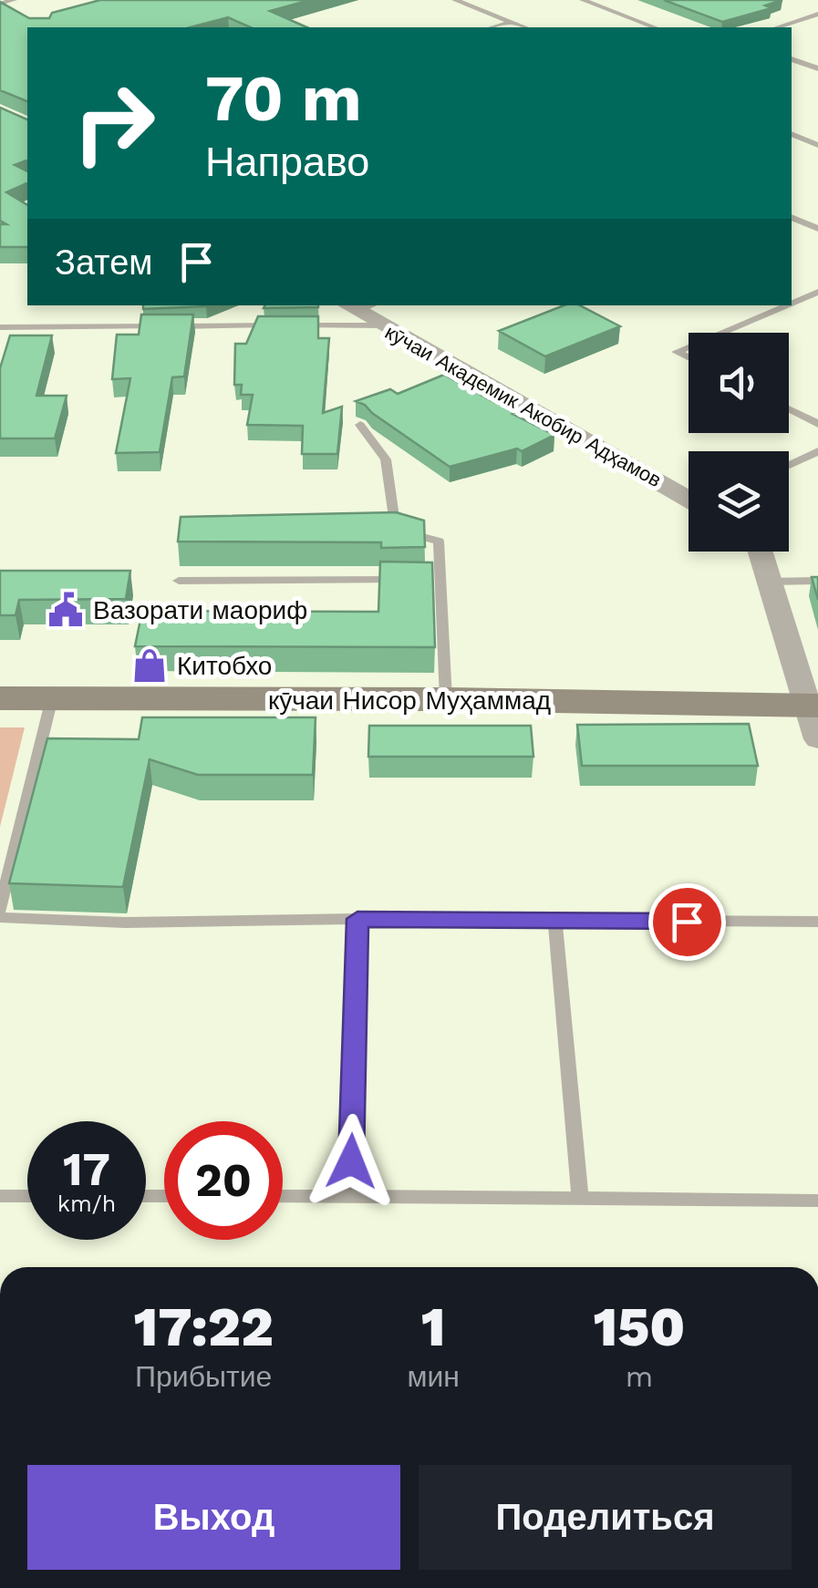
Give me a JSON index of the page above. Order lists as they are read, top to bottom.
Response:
{
  "streets": {
    "street": ["кӯчаи Академик Акобир Адҳамов", "кӯчаи Нисор Муҳаммад"]
  },
  "places": {
    "public building": ["Вазорати маориф"],
    "shop": ["Китобхо"]
  },
  "page": {
    "turn": ["70 m", "Направо"],
    "then": "Затем",
    "speed": "17 km/h",
    "limit": "20",
    "eta": [
      "17:22",
      "Прибытие",
      "1",
      "мин",
      "150",
      "m"
    ],
    "buttons": ["Выход", "Поделиться"]
  }
}
